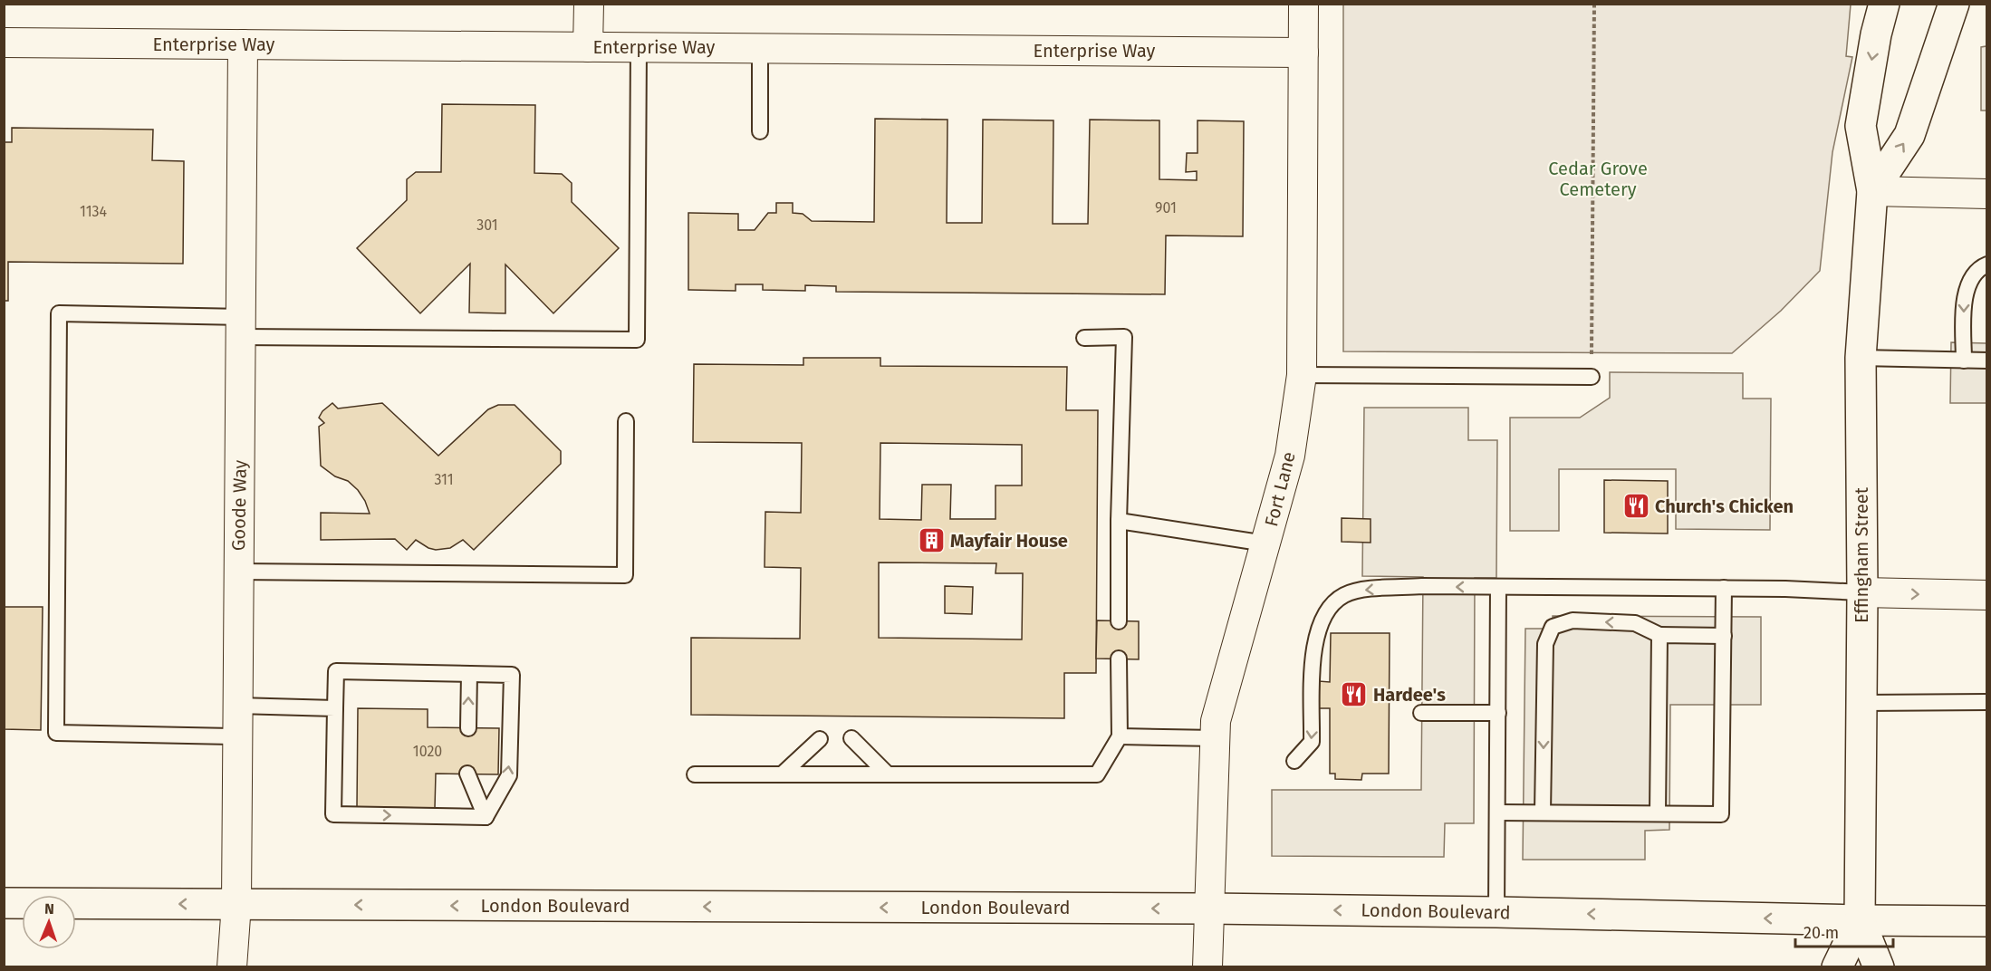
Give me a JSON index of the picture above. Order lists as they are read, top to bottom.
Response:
{
  "streets": {
    "main road": ["Effingham Street", "London Boulevard"],
    "street": ["Enterprise Way", "Fort Lane", "Goode Way"]
  },
  "crossings": [
    ["Enterprise Way", "Fort Lane"],
    ["Enterprise Way", "Goode Way"],
    ["Fort Lane", "London Boulevard"],
    ["Goode Way", "London Boulevard"],
    ["Effingham Street", "London Boulevard"]
  ],
  "one_way": ["London Boulevard"],
  "parks": ["Cedar Grove Cemetery"],
  "places": {
    "restaurant": ["Church's Chicken", "Hardee's"],
    "building": ["Mayfair House"]
  },
  "house_numbers": [
    "901",
    "1134",
    "301",
    "311",
    "1020"
  ],
  "scale_bar": "20 m",
  "north": "top"
}
